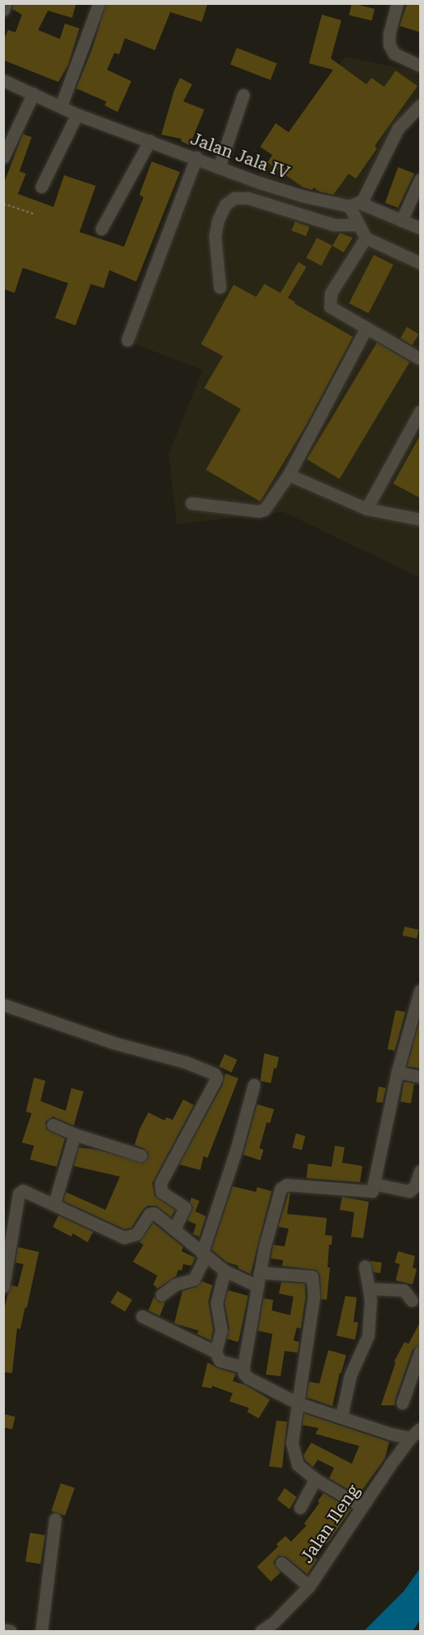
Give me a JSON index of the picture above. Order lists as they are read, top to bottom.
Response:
{
  "streets": {
    "street": ["Jalan Jala IV", "Jalan Ileng"]
  }
}
